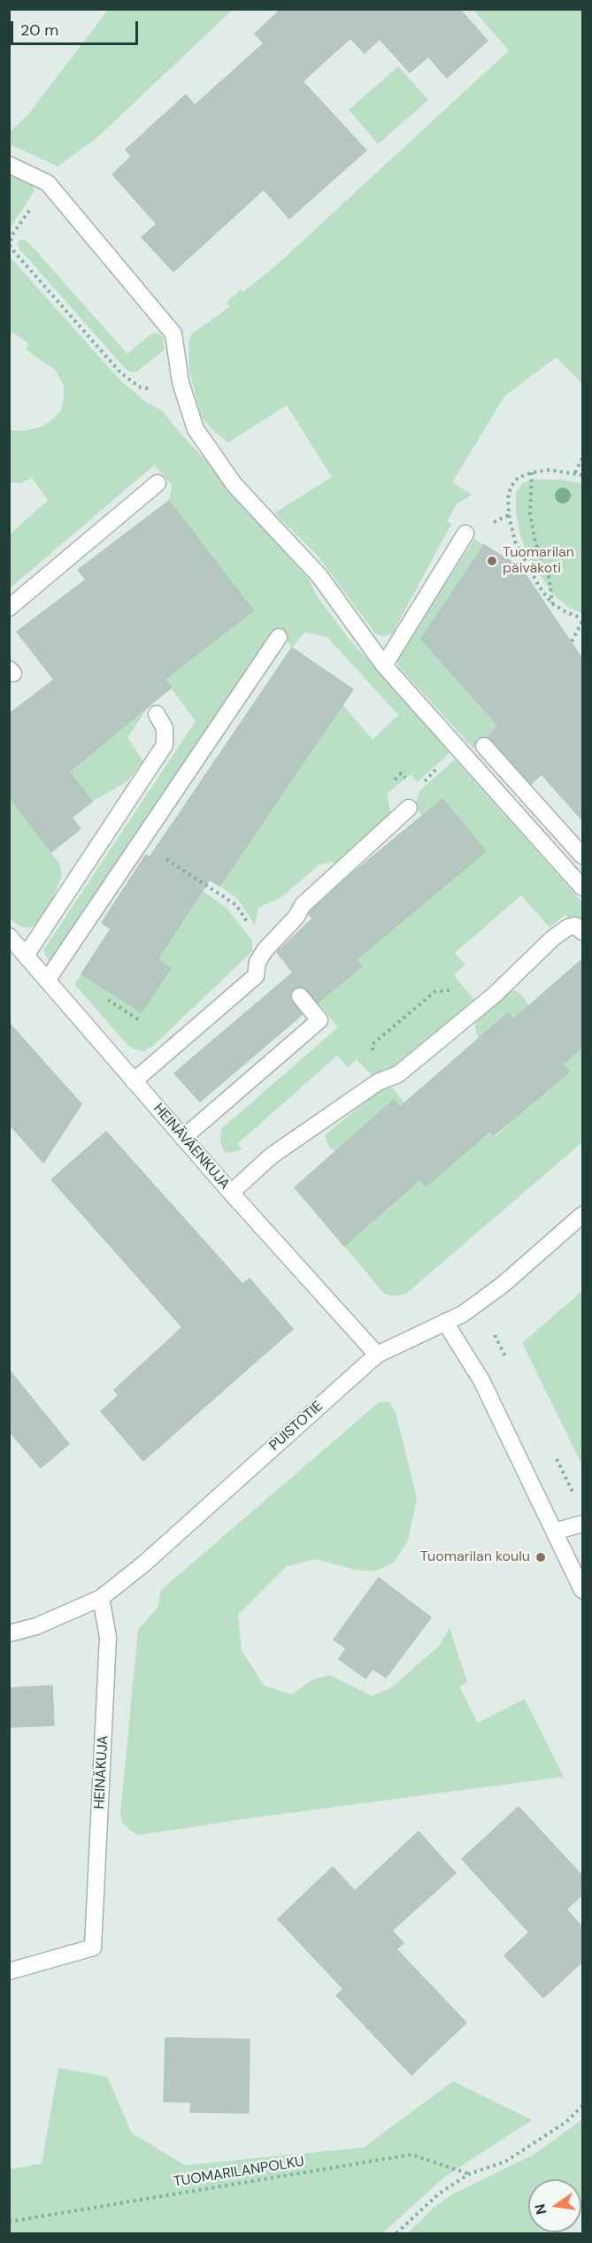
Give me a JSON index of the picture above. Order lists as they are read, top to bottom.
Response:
{
  "streets": {
    "street": ["HEINÄVÄENKUJA", "PUISTOTIE", "HEINÄKUJA"],
    "path": ["TUOMARILANPOLKU"]
  },
  "crossings": [
    ["HEINÄVÄENKUJA", "PUISTOTIE"],
    ["PUISTOTIE", "HEINÄKUJA"]
  ],
  "places": ["Tuomarilan päiväkoti", "Tuomarilan koulu"],
  "scale_bar": "20 m",
  "north": "left"
}
